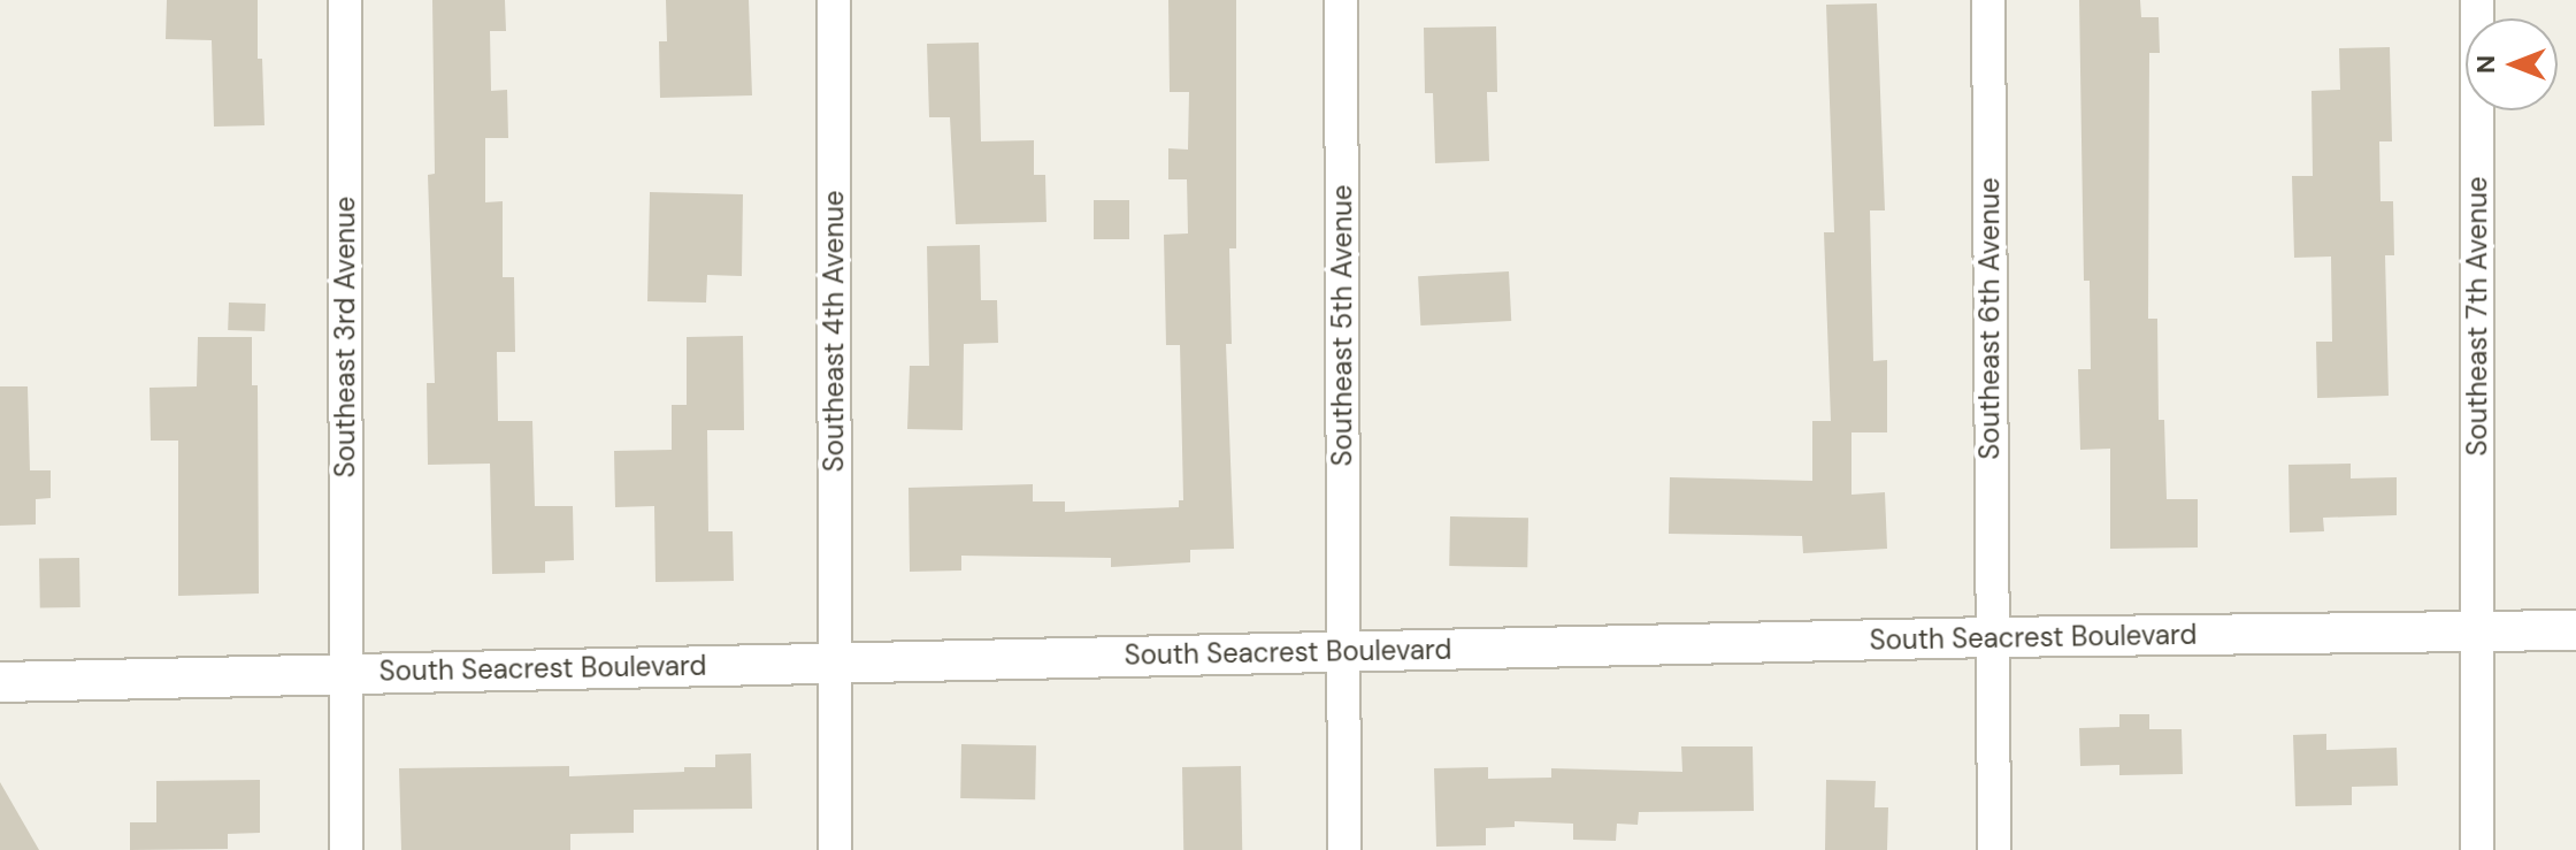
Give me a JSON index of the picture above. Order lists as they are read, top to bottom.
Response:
{
  "streets": {
    "street": [
      "Southeast 7th Avenue",
      "Southeast 6th Avenue",
      "Southeast 5th Avenue",
      "Southeast 4th Avenue",
      "Southeast 3rd Avenue",
      "South Seacrest Boulevard"
    ]
  },
  "crossings": [
    ["Southeast 7th Avenue", "South Seacrest Boulevard"],
    ["Southeast 6th Avenue", "South Seacrest Boulevard"],
    ["Southeast 5th Avenue", "South Seacrest Boulevard"],
    ["Southeast 4th Avenue", "South Seacrest Boulevard"],
    ["Southeast 3rd Avenue", "South Seacrest Boulevard"]
  ],
  "north": "left"
}
